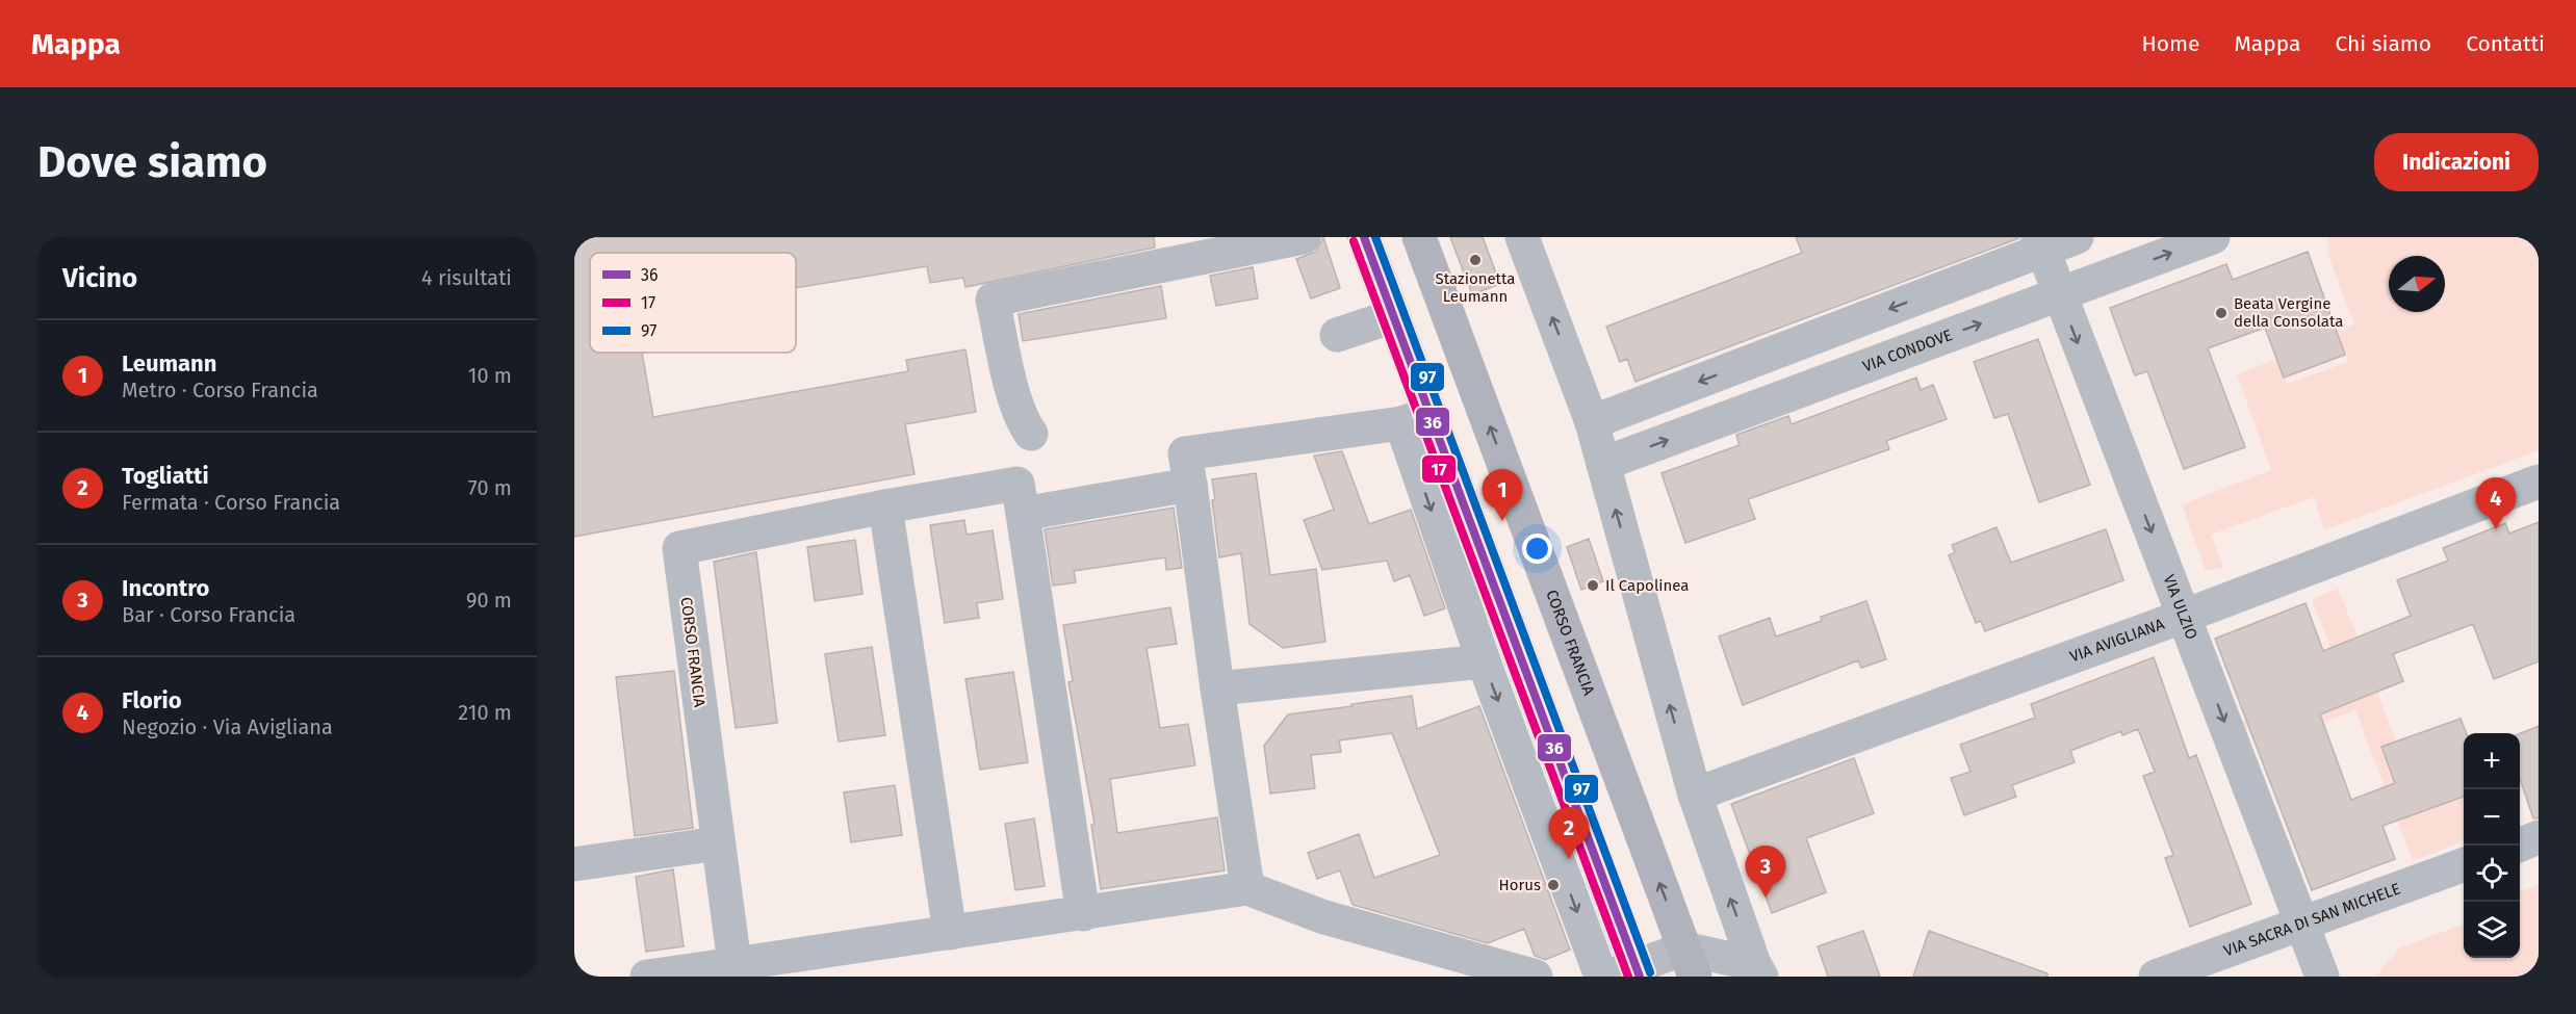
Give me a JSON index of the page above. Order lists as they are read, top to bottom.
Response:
{
  "streets": {
    "main road": ["CORSO FRANCIA"],
    "street": [
      "VIA CONDOVE",
      "VIA ULZIO",
      "VIA AVIGLIANA",
      "VIA SACRA DI SAN MICHELE"
    ]
  },
  "crossings": [
    ["VIA CONDOVE", "VIA ULZIO"],
    ["VIA ULZIO", "VIA AVIGLIANA"],
    ["VIA ULZIO", "VIA SACRA DI SAN MICHELE"]
  ],
  "one_way": ["VIA ULZIO"],
  "places": [
    "Stazionetta Leumann",
    "Beata Vergine della Consolata",
    "Il Capolinea",
    "Horus"
  ],
  "lines": ["transit line 36", "transit line 97", "transit line 17"],
  "legend": ["36", "17", "97"],
  "north": "right",
  "page": {
    "header": "Mappa",
    "nav": [
      "Home",
      "Mappa",
      "Chi siamo",
      "Contatti"
    ],
    "buttons": "Indicazioni",
    "title": "Dove siamo",
    "heading": ["Vicino", "4 risultati"],
    "list": [
      {
        "mark": "1",
        "name": "Leumann",
        "note": "Metro · Corso Francia",
        "value": "10 m"
      },
      {
        "mark": "2",
        "name": "Togliatti",
        "note": "Fermata · Corso Francia",
        "value": "70 m"
      },
      {
        "mark": "3",
        "name": "Incontro",
        "note": "Bar · Corso Francia",
        "value": "90 m"
      },
      {
        "mark": "4",
        "name": "Florio",
        "note": "Negozio · Via Avigliana",
        "value": "210 m"
      }
    ],
    "pins": [
      "1",
      "4",
      "2",
      "3"
    ],
    "map_buttons": ["+", "−"]
  }
}
